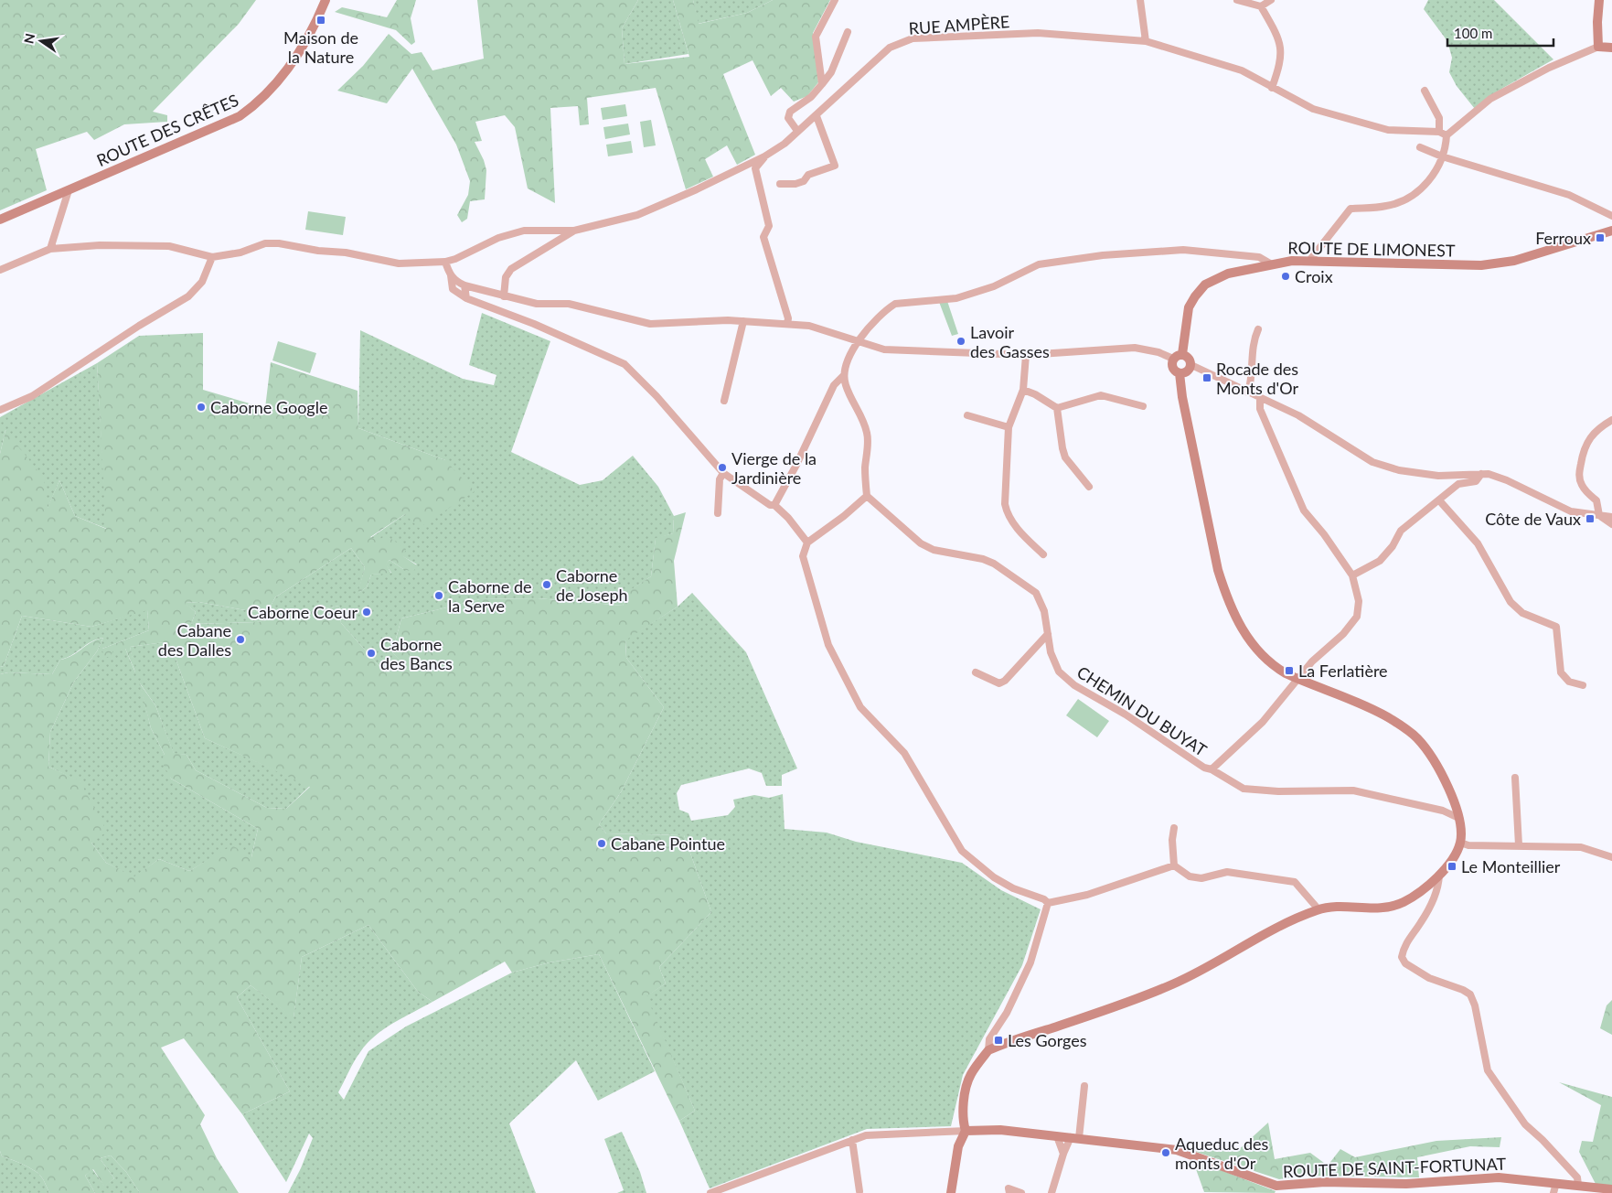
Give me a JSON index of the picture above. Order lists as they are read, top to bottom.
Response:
{
  "streets": {
    "street": [
      "RUE AMPÈRE",
      "ROUTE DES CRÊTES",
      "ROUTE DE LIMONEST",
      "CHEMIN DU BUYAT",
      "ROUTE DE SAINT-FORTUNAT"
    ]
  },
  "places": {
    "transit": [
      "Maison de la Nature",
      "Ferroux",
      "Rocade des Monts d'Or",
      "Côte de Vaux",
      "La Ferlatière",
      "Le Monteillier",
      "Les Gorges"
    ],
    "other": [
      "Croix",
      "Lavoir des Gasses",
      "Caborne Google",
      "Vierge de la Jardinière",
      "Caborne de Joseph",
      "Caborne de la Serve",
      "Caborne Coeur",
      "Cabane des Dalles",
      "Caborne des Bancs",
      "Cabane Pointue",
      "Aqueduc des monts d'Or"
    ]
  },
  "scale_bar": "100 m",
  "north": "left"
}
